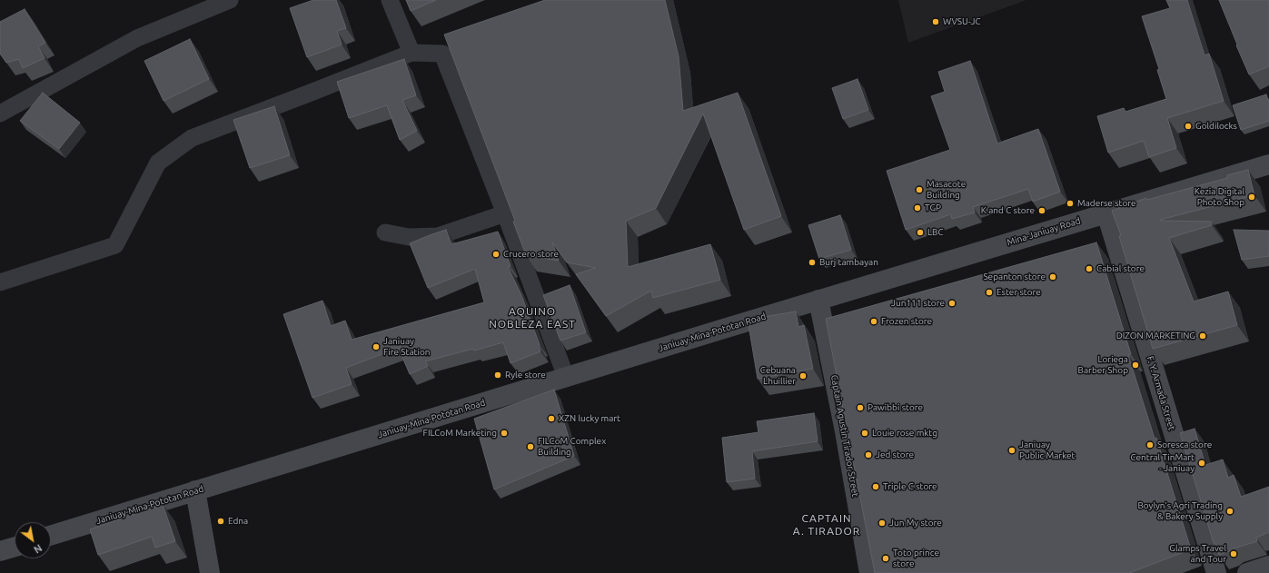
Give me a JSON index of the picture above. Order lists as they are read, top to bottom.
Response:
{
  "streets": {
    "main road": [
      "Mina-Janiuay Road",
      "Janiuay-Mina-Pototan Road",
      "F. Y. Armada Street",
      "Captain Agustin Tirador Street"
    ]
  },
  "crossings": [
    ["Mina-Janiuay Road", "Janiuay-Mina-Pototan Road"],
    ["Mina-Janiuay Road", "F. Y. Armada Street"],
    ["Mina-Janiuay Road", "Captain Agustin Tirador Street"],
    ["Janiuay-Mina-Pototan Road", "Captain Agustin Tirador Street"]
  ],
  "districts": ["AQUINO NOBLEZA EAST", "CAPTAIN A. TIRADOR"],
  "places": [
    "WVSU-JC",
    "Goldilocks",
    "Masacote Building",
    "Kezia Digital Photo Shop",
    "Maderse store",
    "TGP",
    "K and C store",
    "LBC",
    "Crucero store",
    "Burj tambayan",
    "Cabial store",
    "Sepanton store",
    "Ester store",
    "Jun111 store",
    "Frozen store",
    "DIZON MARKETING",
    "Janiuay Fire Station",
    "Loriega Barber Shop",
    "Ryle store",
    "Cebuana Lhuillier",
    "Pawibbi store",
    "XZN lucky mart",
    "FILCoM Marketing",
    "Louie rose mktg",
    "Soresca store",
    "FILCoM Complex Building",
    "Janiuay Public Market",
    "Jed store",
    "Central TinMart - Janiuay",
    "Triple C store",
    "Boylyn's Agri Trading & Bakery Supply",
    "Edna",
    "Jun My store",
    "Glamps Travel and Tour",
    "Toto prince store"
  ],
  "north": "bottom right"
}
